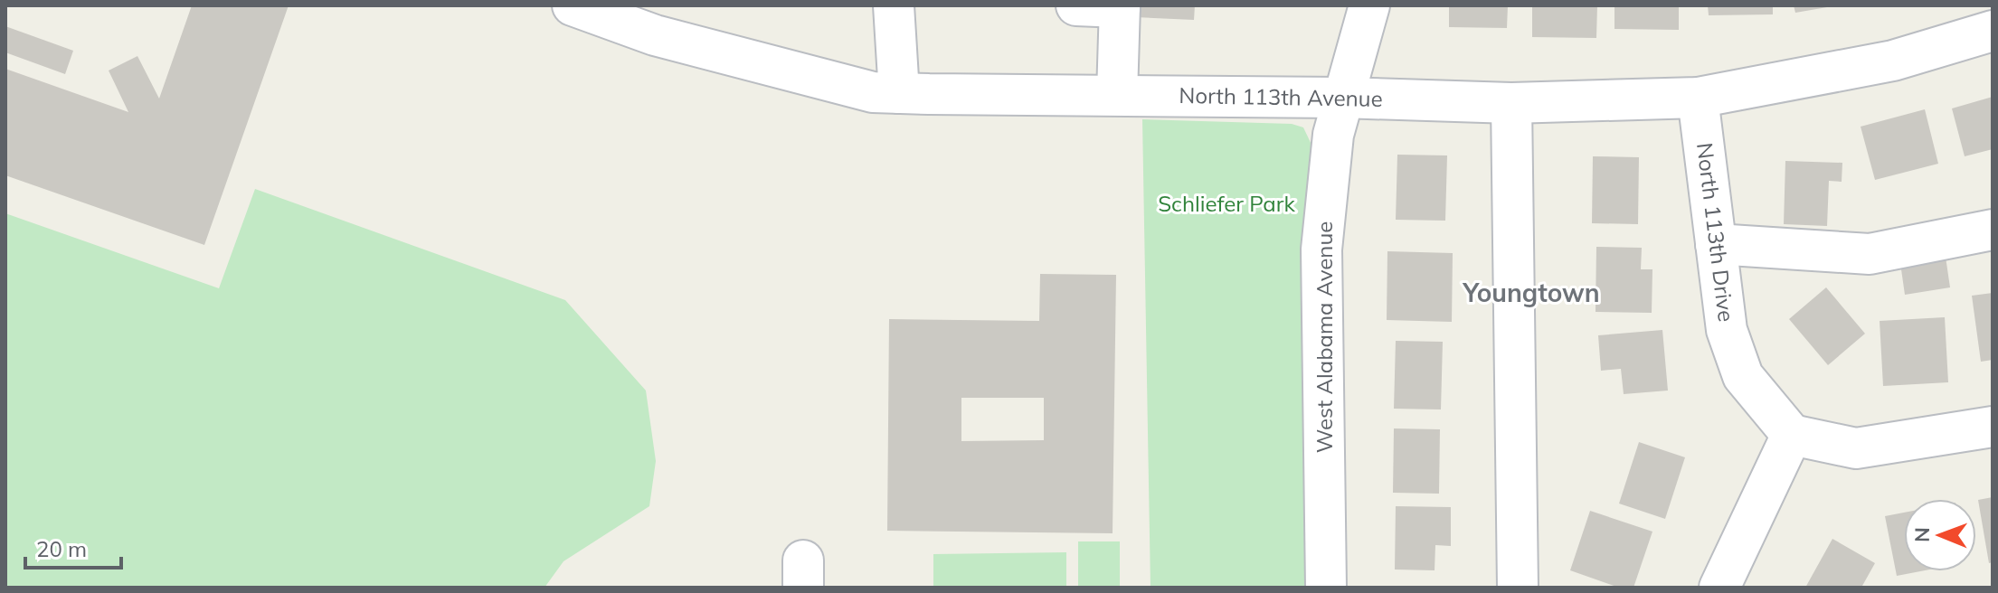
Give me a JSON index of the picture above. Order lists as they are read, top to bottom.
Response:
{
  "streets": {
    "street": ["North 113th Avenue", "North 113th Drive", "West Alabama Avenue"]
  },
  "crossings": [
    ["North 113th Avenue", "North 113th Drive"],
    ["North 113th Avenue", "West Alabama Avenue"]
  ],
  "districts": ["Youngtown"],
  "parks": ["Schliefer Park"],
  "scale_bar": "20 m",
  "north": "left"
}
